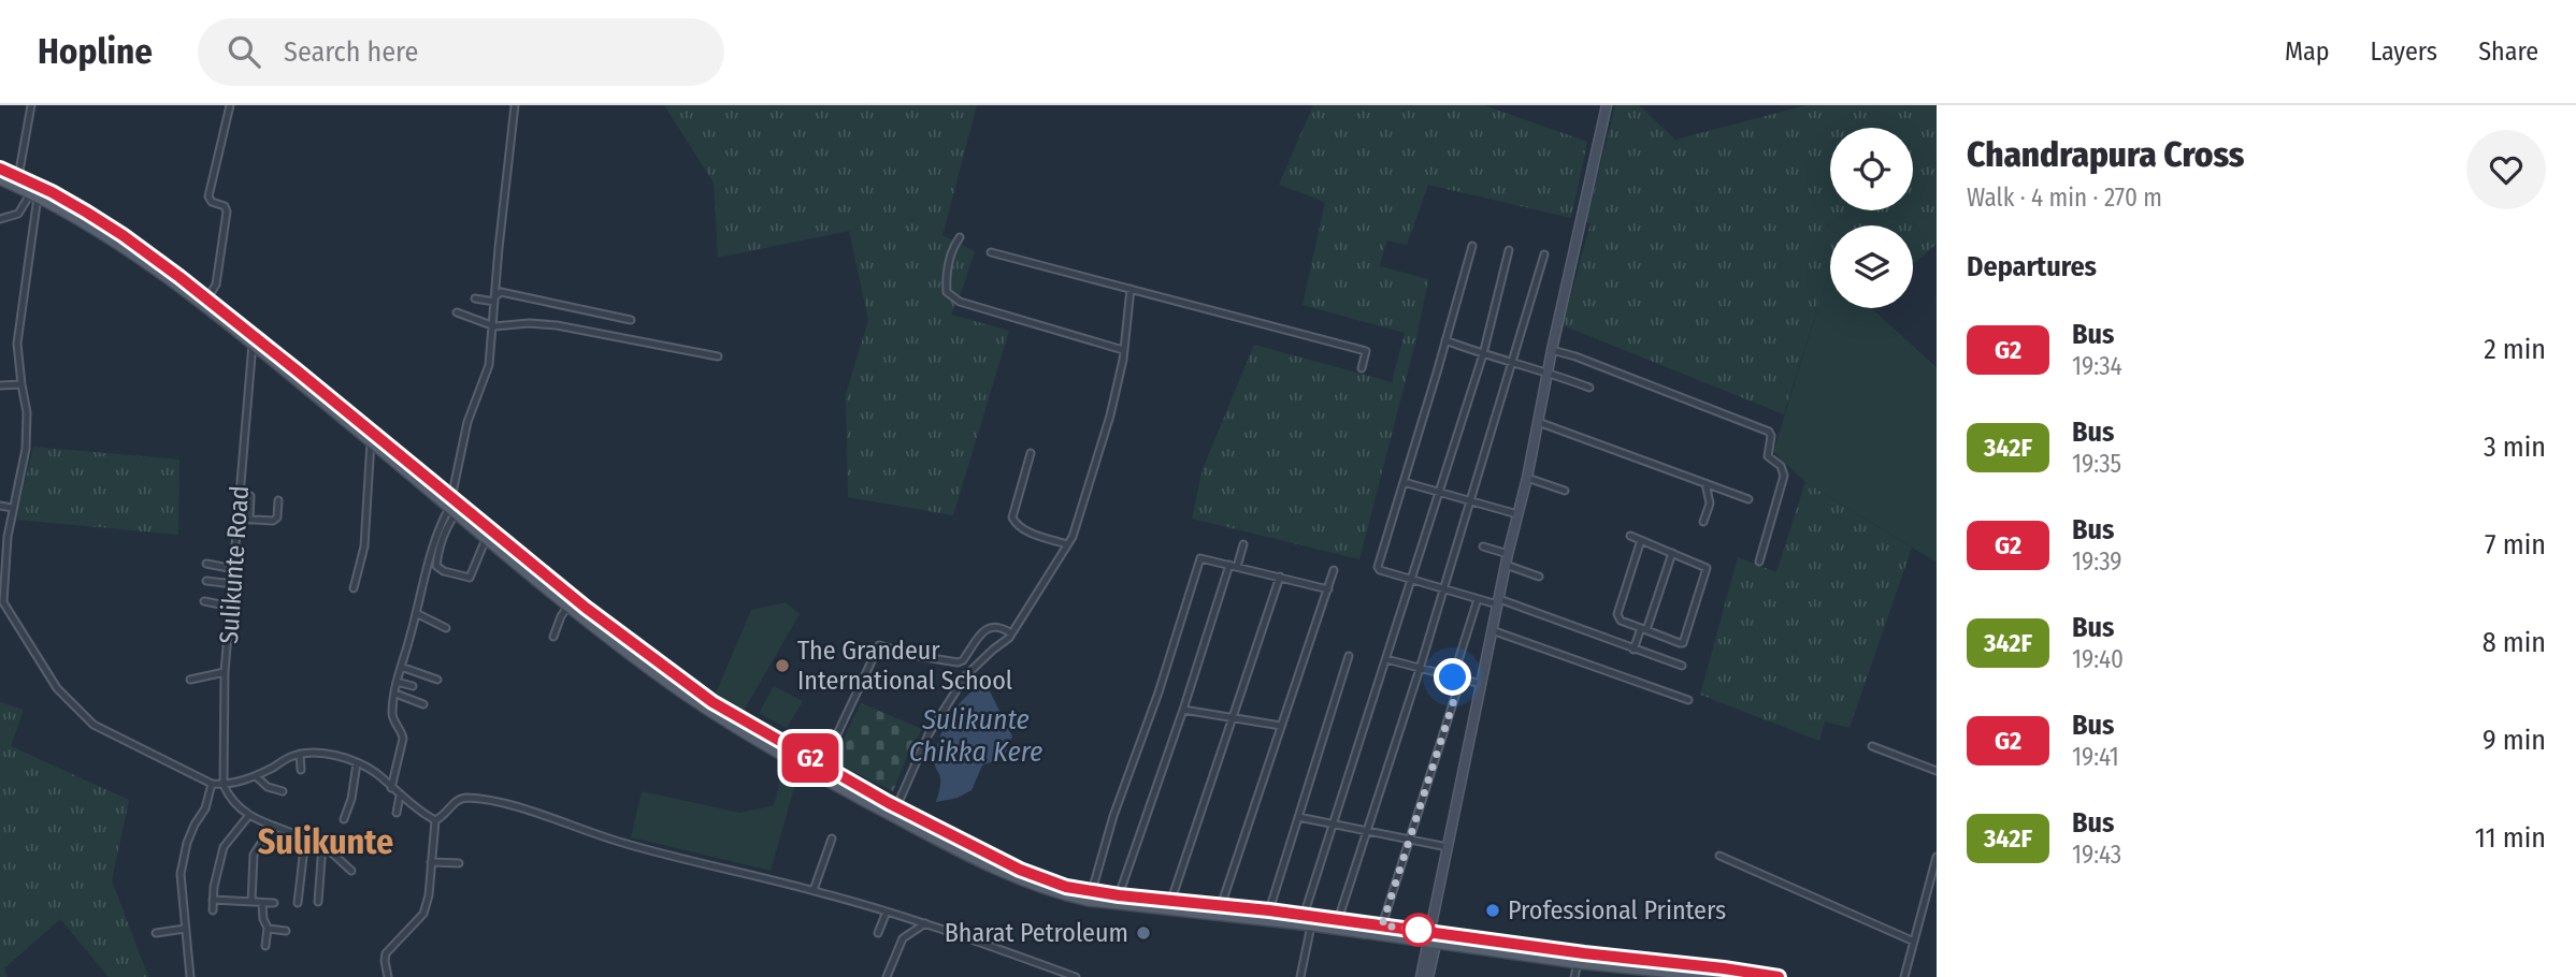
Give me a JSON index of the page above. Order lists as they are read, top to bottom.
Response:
{
  "streets": {
    "street": ["Sulikunte Road"]
  },
  "districts": ["Sulikunte"],
  "water": ["Sulikunte Chikka Kere"],
  "places": ["The Grandeur International School", "Professional Printers", "Bharat Petroleum"],
  "lines": ["bus line G2"],
  "page": {
    "header": "Hopline",
    "search": "Search here",
    "nav": ["Map", "Layers", "Share"],
    "on_map": "G2",
    "heading": [
      ["Chandrapura Cross", "Walk · 4 min · 270 m"],
      "Departures"
    ],
    "list": [
      {
        "mark": "G2",
        "name": "Bus",
        "note": "19:34",
        "value": "2 min"
      },
      {
        "mark": "342F",
        "name": "Bus",
        "note": "19:35",
        "value": "3 min"
      },
      {
        "mark": "G2",
        "name": "Bus",
        "note": "19:39",
        "value": "7 min"
      },
      {
        "mark": "342F",
        "name": "Bus",
        "note": "19:40",
        "value": "8 min"
      },
      {
        "mark": "G2",
        "name": "Bus",
        "note": "19:41",
        "value": "9 min"
      },
      {
        "mark": "342F",
        "name": "Bus",
        "note": "19:43",
        "value": "11 min"
      }
    ]
  }
}
